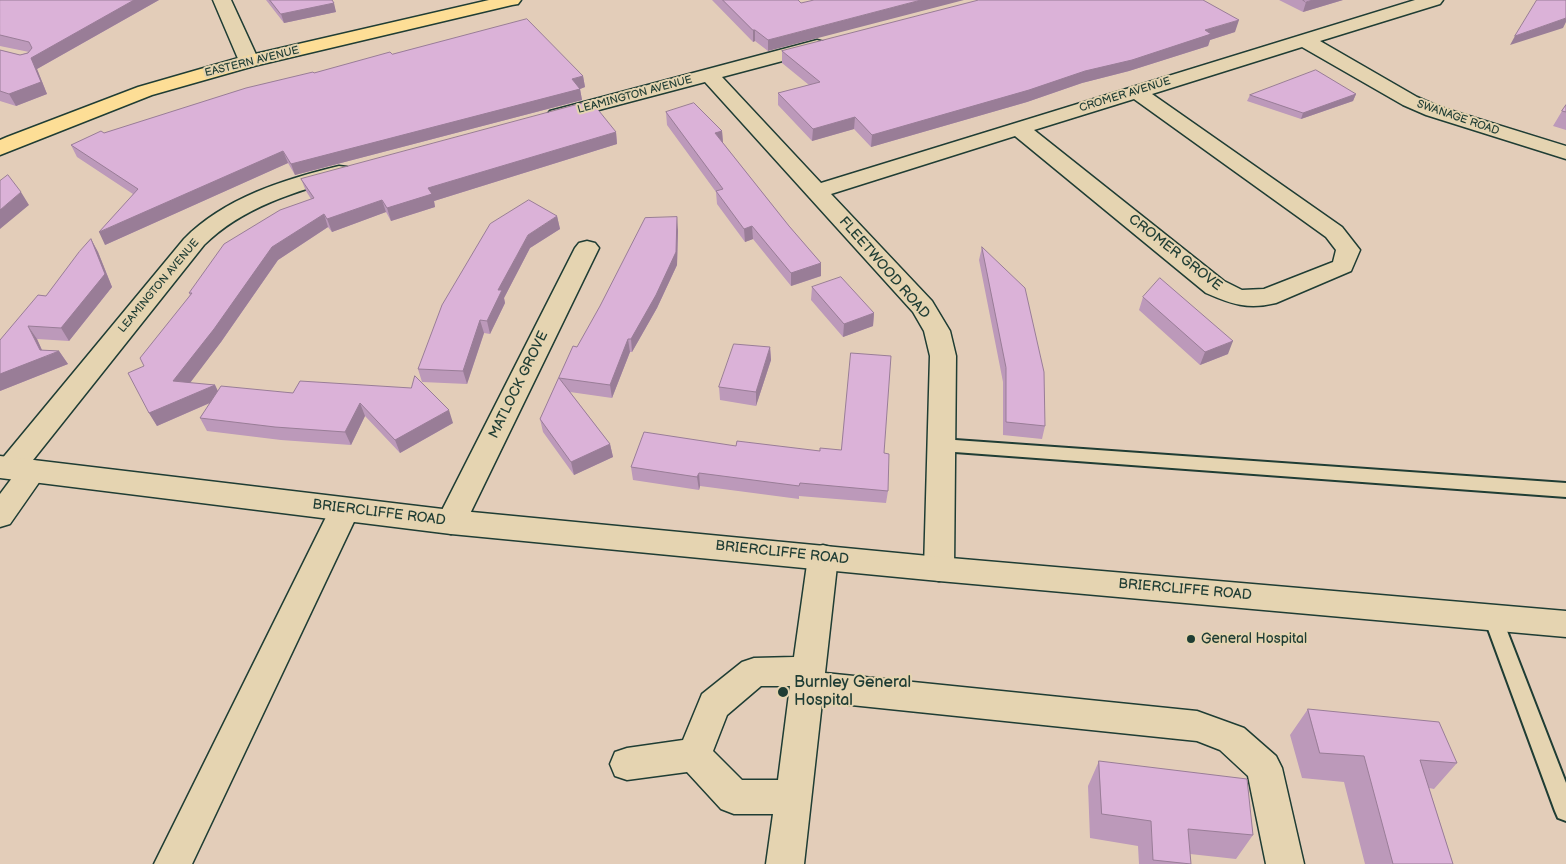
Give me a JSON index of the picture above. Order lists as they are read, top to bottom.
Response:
{
  "streets": {
    "highway": ["EASTERN AVENUE"],
    "street": [
      "LEAMINGTON AVENUE",
      "CROMER AVENUE",
      "SWANAGE ROAD",
      "CROMER GROVE",
      "FLEETWOOD ROAD",
      "MATLOCK GROVE",
      "BRIERCLIFFE ROAD"
    ]
  },
  "crossings": [
    ["LEAMINGTON AVENUE", "FLEETWOOD ROAD"],
    ["LEAMINGTON AVENUE", "BRIERCLIFFE ROAD"],
    ["CROMER AVENUE", "SWANAGE ROAD"],
    ["CROMER AVENUE", "CROMER GROVE"],
    ["CROMER AVENUE", "FLEETWOOD ROAD"],
    ["FLEETWOOD ROAD", "BRIERCLIFFE ROAD"],
    ["MATLOCK GROVE", "BRIERCLIFFE ROAD"]
  ],
  "places": ["General Hospital", "Burnley General Hospital"]
}
